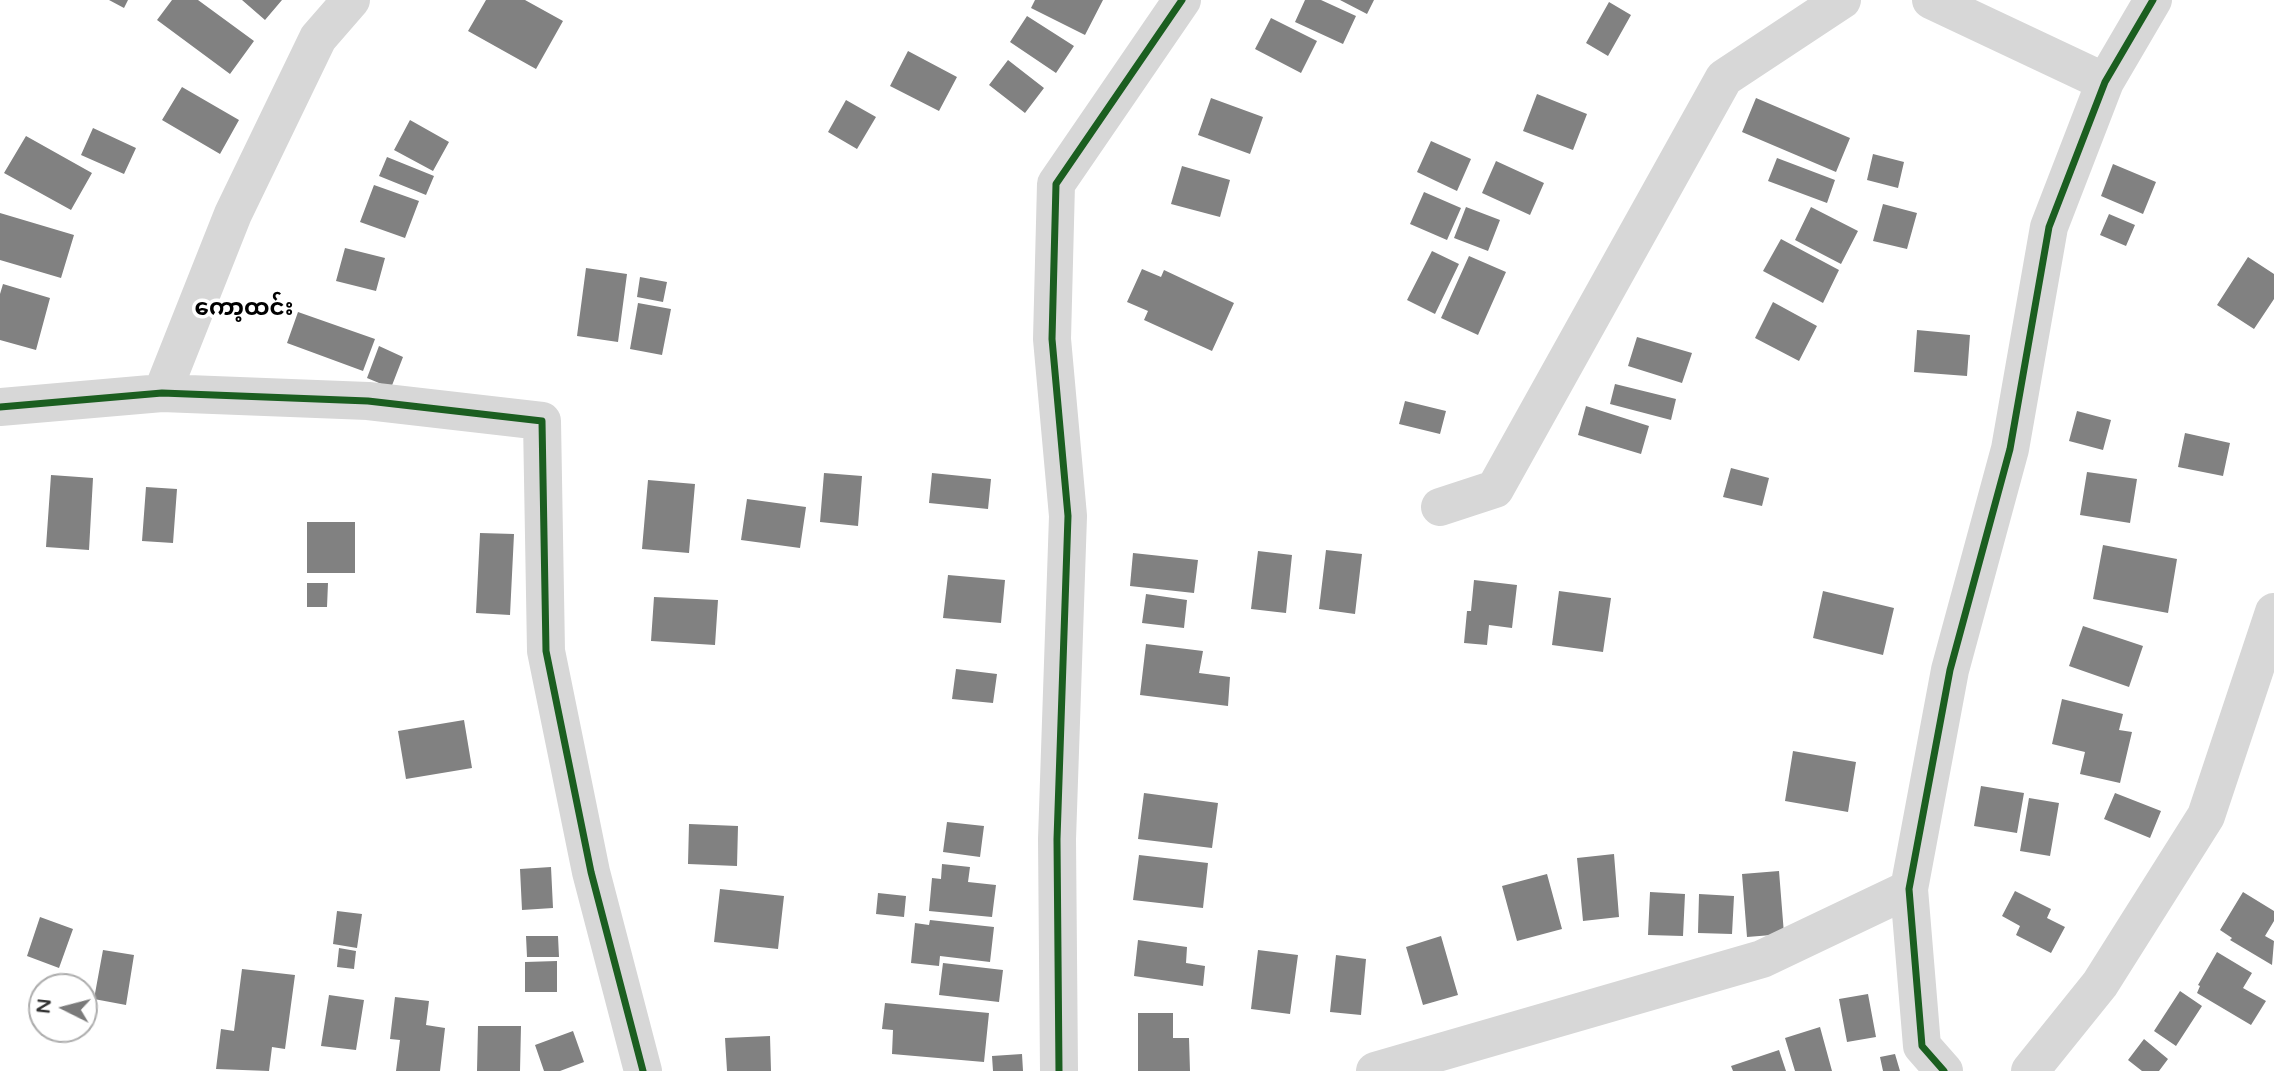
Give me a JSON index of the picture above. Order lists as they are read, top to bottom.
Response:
{
  "districts": ["ကော့ထင်း"],
  "north": "left"
}
